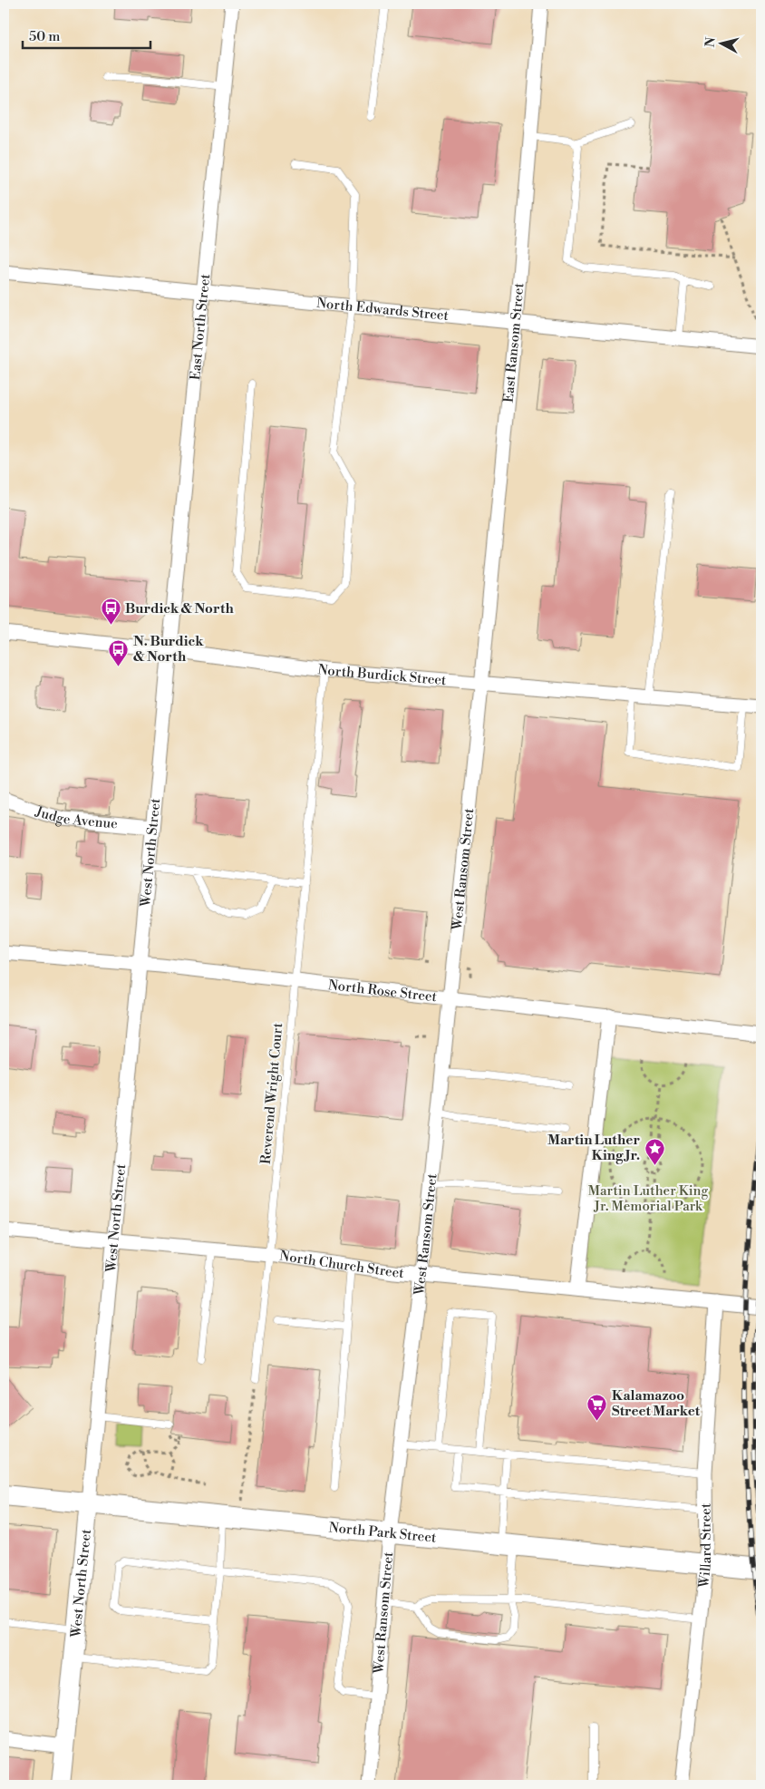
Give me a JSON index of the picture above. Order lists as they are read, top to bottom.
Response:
{
  "streets": {
    "main road": ["North Park Street"],
    "street": [
      "North Edwards Street",
      "East North Street",
      "East Ransom Street",
      "North Burdick Street",
      "Judge Avenue",
      "West North Street",
      "West Ransom Street",
      "North Rose Street",
      "North Church Street",
      "Willard Street"
    ],
    "lane": ["Reverend Wright Court"]
  },
  "crossings": [
    ["North Edwards Street", "East North Street"],
    ["North Edwards Street", "East Ransom Street"],
    ["East North Street", "North Burdick Street"],
    ["East North Street", "West North Street"],
    ["East Ransom Street", "North Burdick Street"],
    ["East Ransom Street", "West Ransom Street"],
    ["North Burdick Street", "West North Street"],
    ["North Burdick Street", "West Ransom Street"],
    ["North Burdick Street", "Reverend Wright Court"],
    ["Judge Avenue", "West North Street"],
    ["West North Street", "North Rose Street"],
    ["West North Street", "North Church Street"],
    ["West North Street", "North Park Street"],
    ["West Ransom Street", "North Rose Street"],
    ["West Ransom Street", "North Church Street"],
    ["West Ransom Street", "North Park Street"],
    ["North Rose Street", "Reverend Wright Court"],
    ["Reverend Wright Court", "North Church Street"],
    ["North Church Street", "Willard Street"],
    ["North Park Street", "Willard Street"]
  ],
  "parks": ["Martin Luther King Jr. Memorial Park"],
  "places": {
    "bus stop": ["Burdick & North", "N. Burdick & North"],
    "place": ["Martin Luther King Jr."],
    "supermarket": ["Kalamazoo Street Market"]
  },
  "scale_bar": "50 m",
  "north": "left"
}
